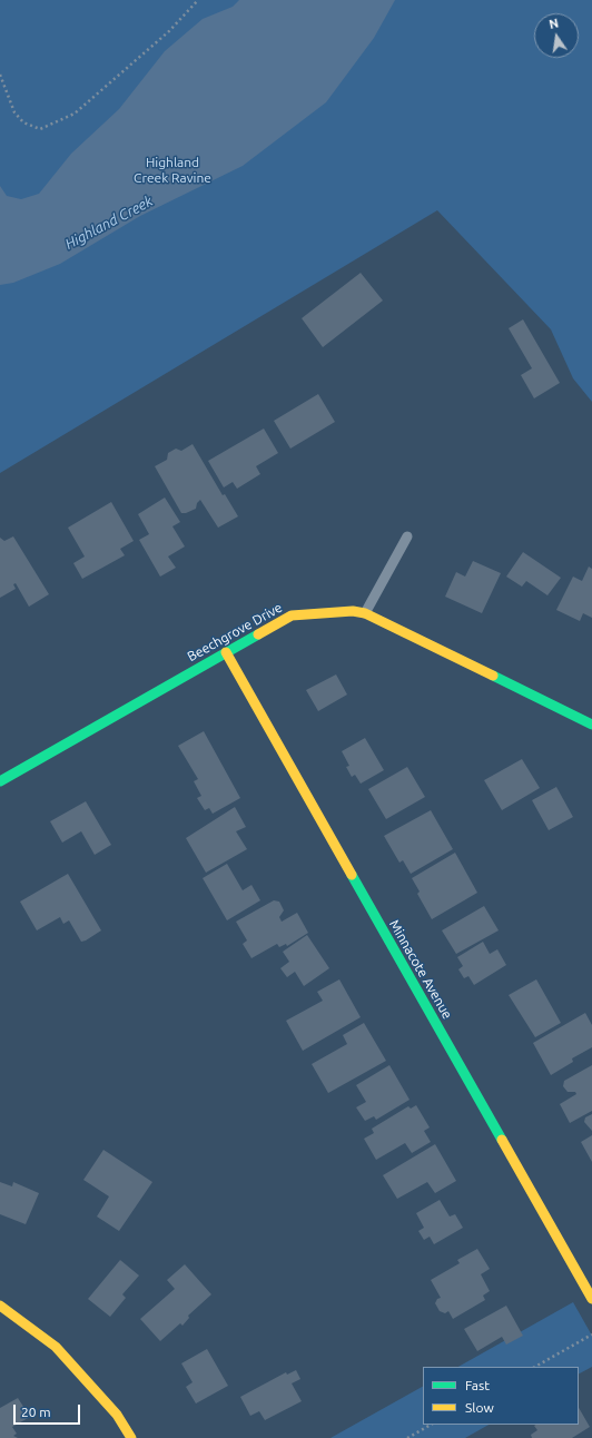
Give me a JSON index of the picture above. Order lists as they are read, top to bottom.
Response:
{
  "streets": {
    "street": ["Beechgrove Drive", "Minnacote Avenue"]
  },
  "crossings": [
    ["Beechgrove Drive", "Minnacote Avenue"]
  ],
  "water": ["Highland Creek"],
  "parks": ["Highland Creek Ravine"],
  "legend": ["Fast", "Slow"],
  "scale_bar": "20 m",
  "north": "top"
}
